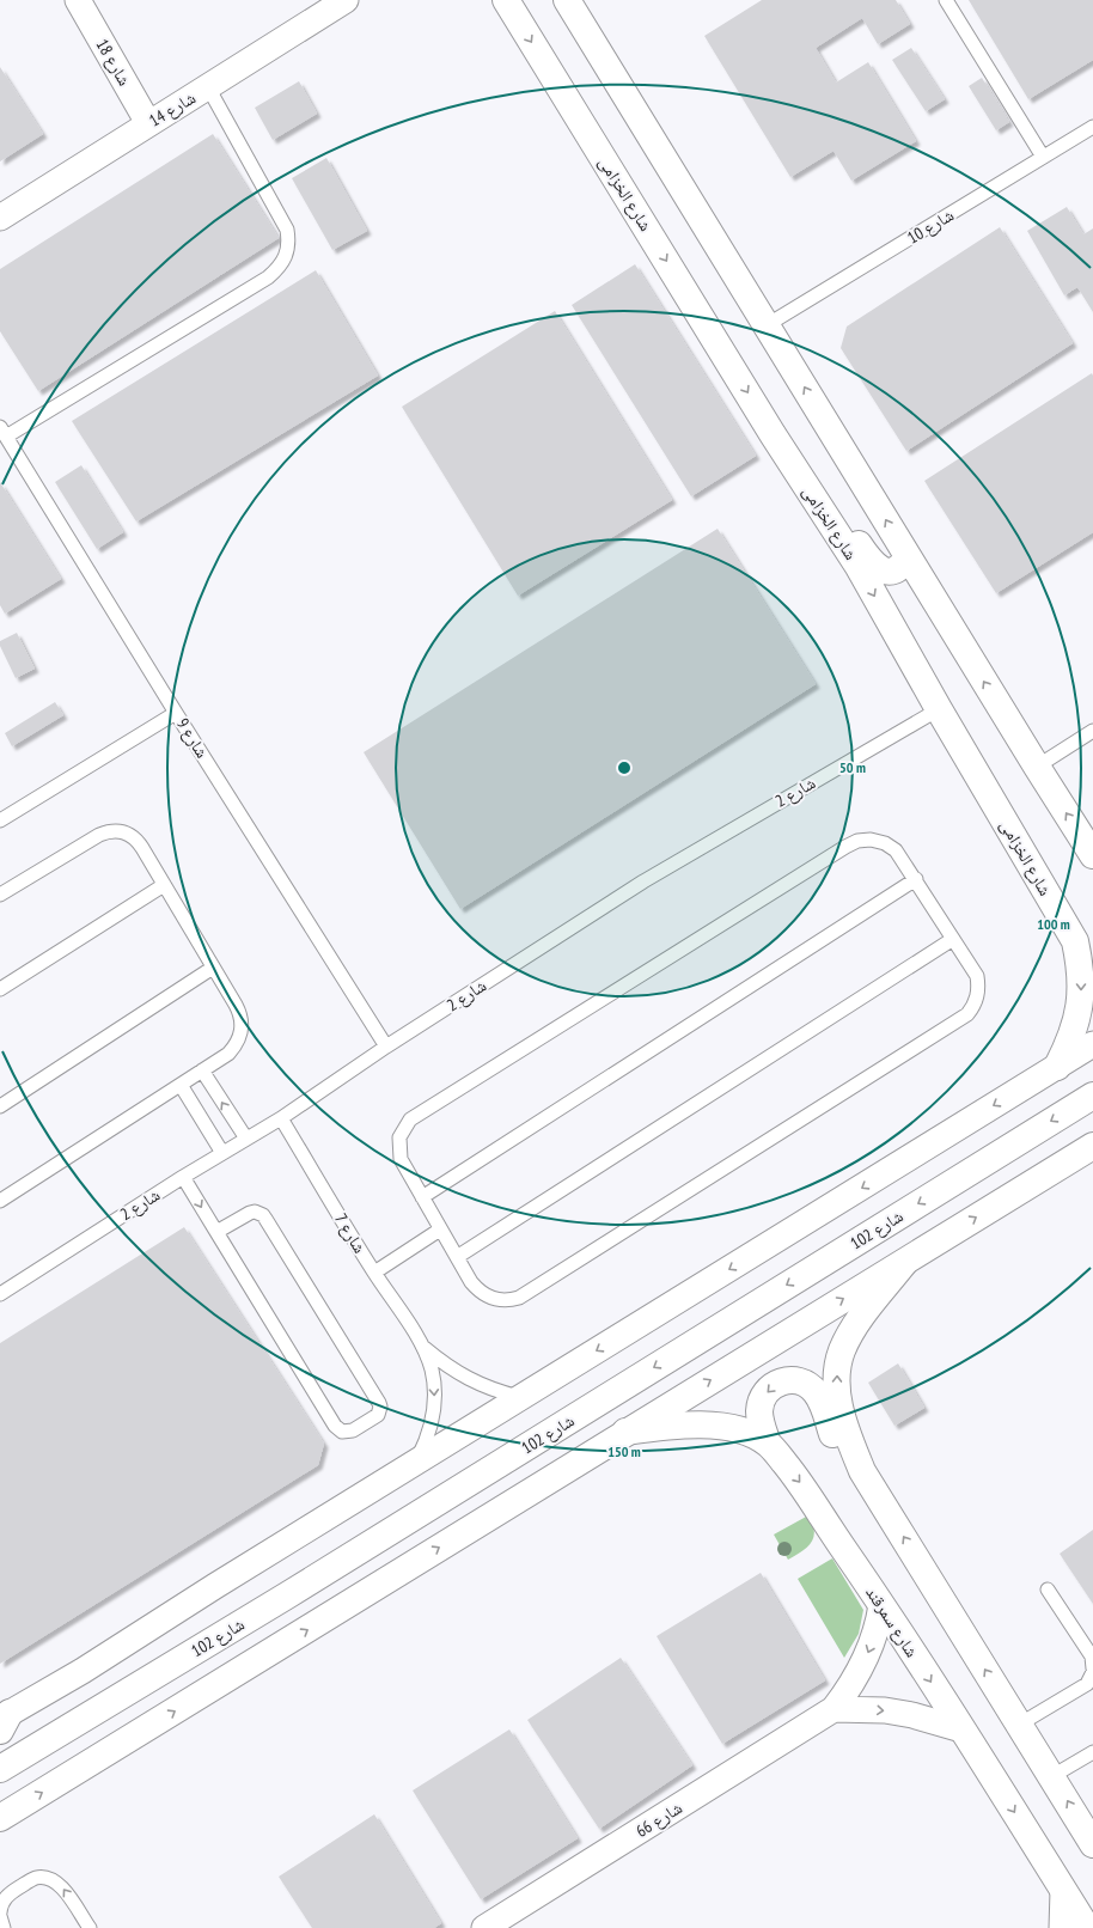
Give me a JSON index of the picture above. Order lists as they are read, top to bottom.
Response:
{
  "streets": {
    "street": [
      "شارع 18",
      "شارع 14",
      "شارع الخزامى",
      "شارع 102",
      "شارع سمرقند",
      "شارع 66"
    ],
    "lane": [
      "شارع 10",
      "شارع 9",
      "شارع 2",
      "شارع 7"
    ]
  },
  "crossings": [
    ["شارع 18", "شارع 14"],
    ["شارع الخزامى", "شارع 2"],
    ["شارع 9", "شارع 2"],
    ["شارع 2", "شارع 7"],
    ["شارع سمرقند", "شارع 66"]
  ],
  "rings": ["50 m", "100 m", "150 m"]
}
